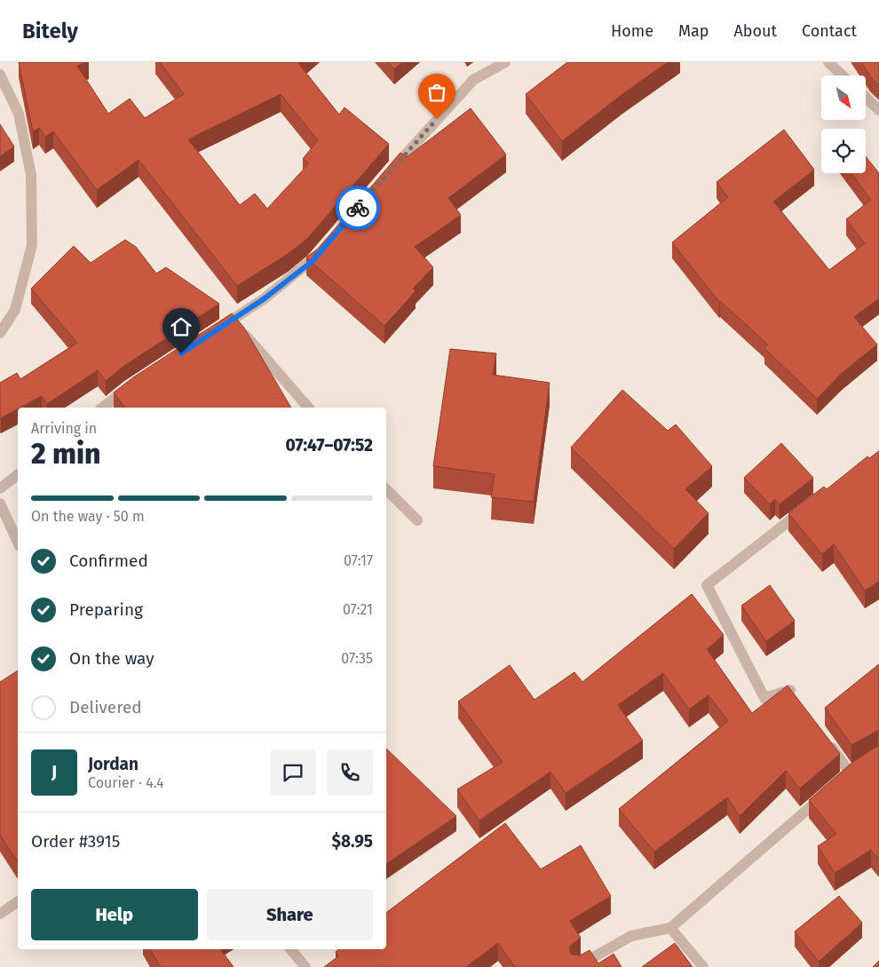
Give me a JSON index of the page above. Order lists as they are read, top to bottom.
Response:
{
  "north": "bottom right",
  "page": {
    "header": "Bitely",
    "nav": [
      "Home",
      "Map",
      "About",
      "Contact"
    ],
    "heading": ["2 min", "Arriving in", "07:47–07:52"],
    "panel": [
      "Jordan",
      "Courier · 4.4",
      "Order #3915",
      "$8.95"
    ],
    "bar": "On the way · 50 m",
    "list": [
      ["Confirmed", "07:17"],
      ["Preparing", "07:21"],
      ["On the way", "07:35"],
      "Delivered"
    ],
    "round": "J",
    "buttons": ["Help", "Share"]
  }
}
